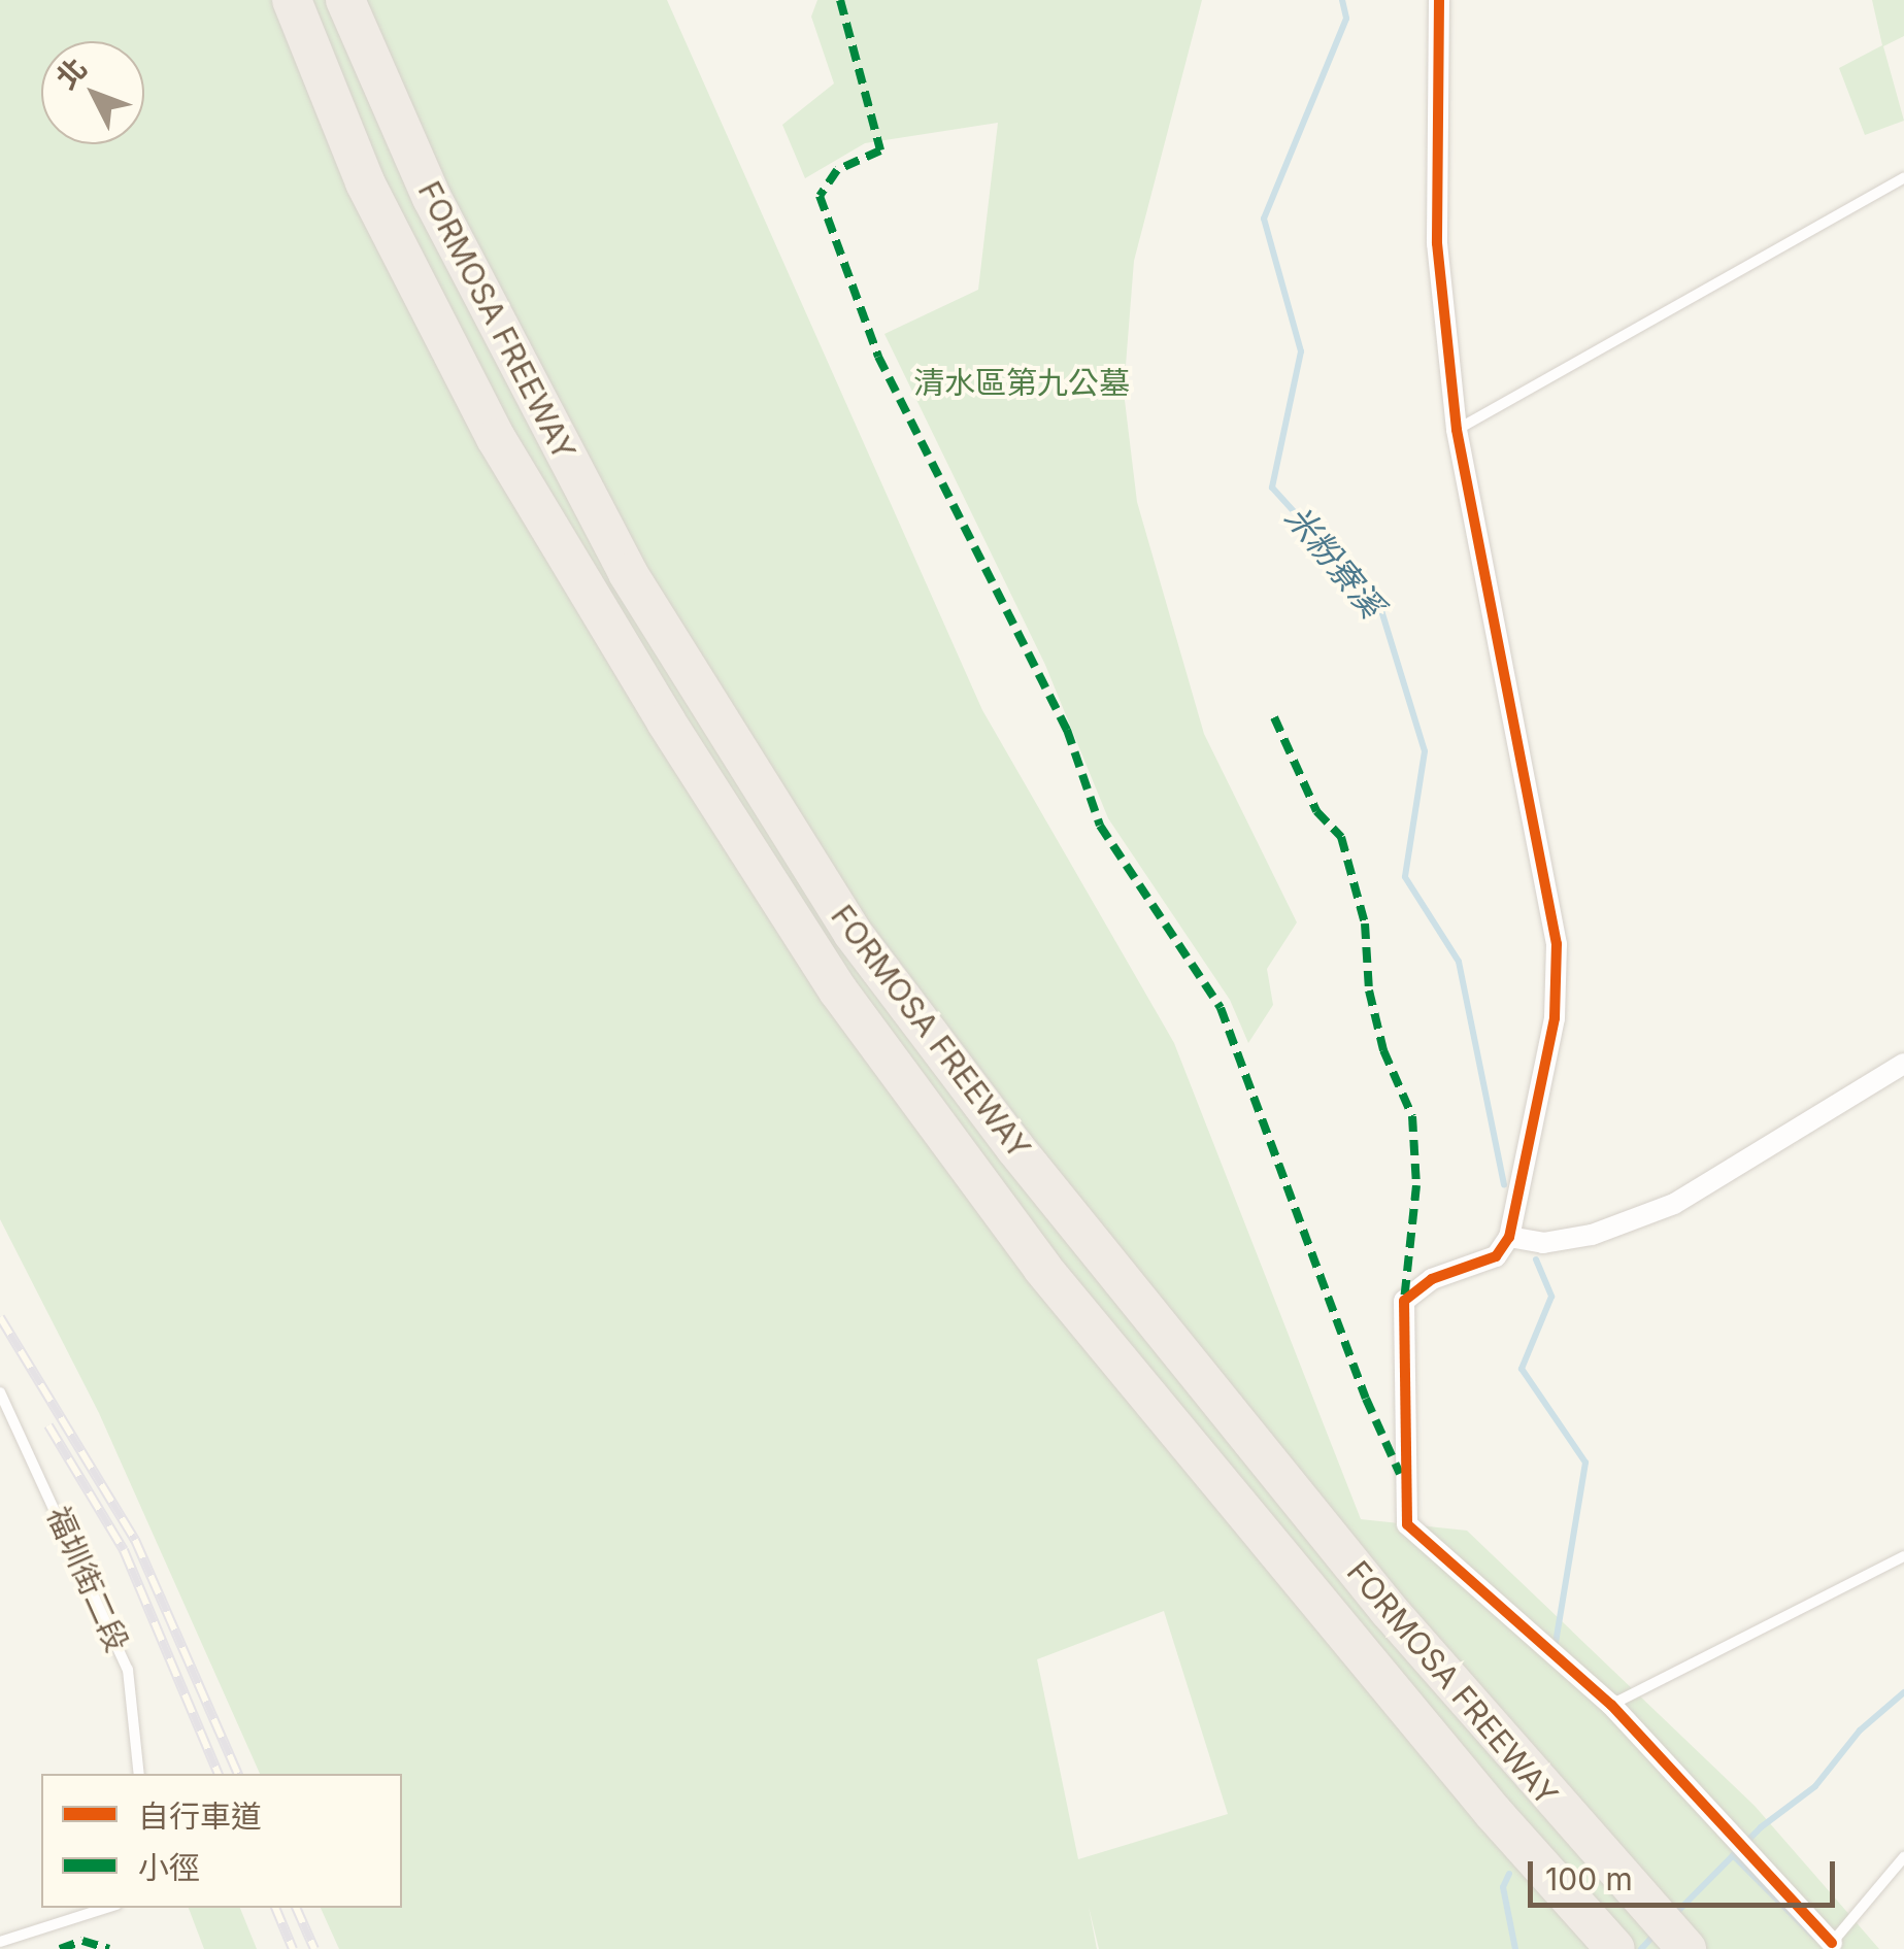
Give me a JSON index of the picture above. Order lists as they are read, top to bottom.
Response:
{
  "streets": {
    "highway": ["FORMOSA FREEWAY"],
    "lane": ["福圳街二段"]
  },
  "water": ["米粉寮溪"],
  "parks": ["清水區第九公墓"],
  "legend": ["自行車道", "小徑"],
  "scale_bar": "100 m",
  "north": "top left"
}
